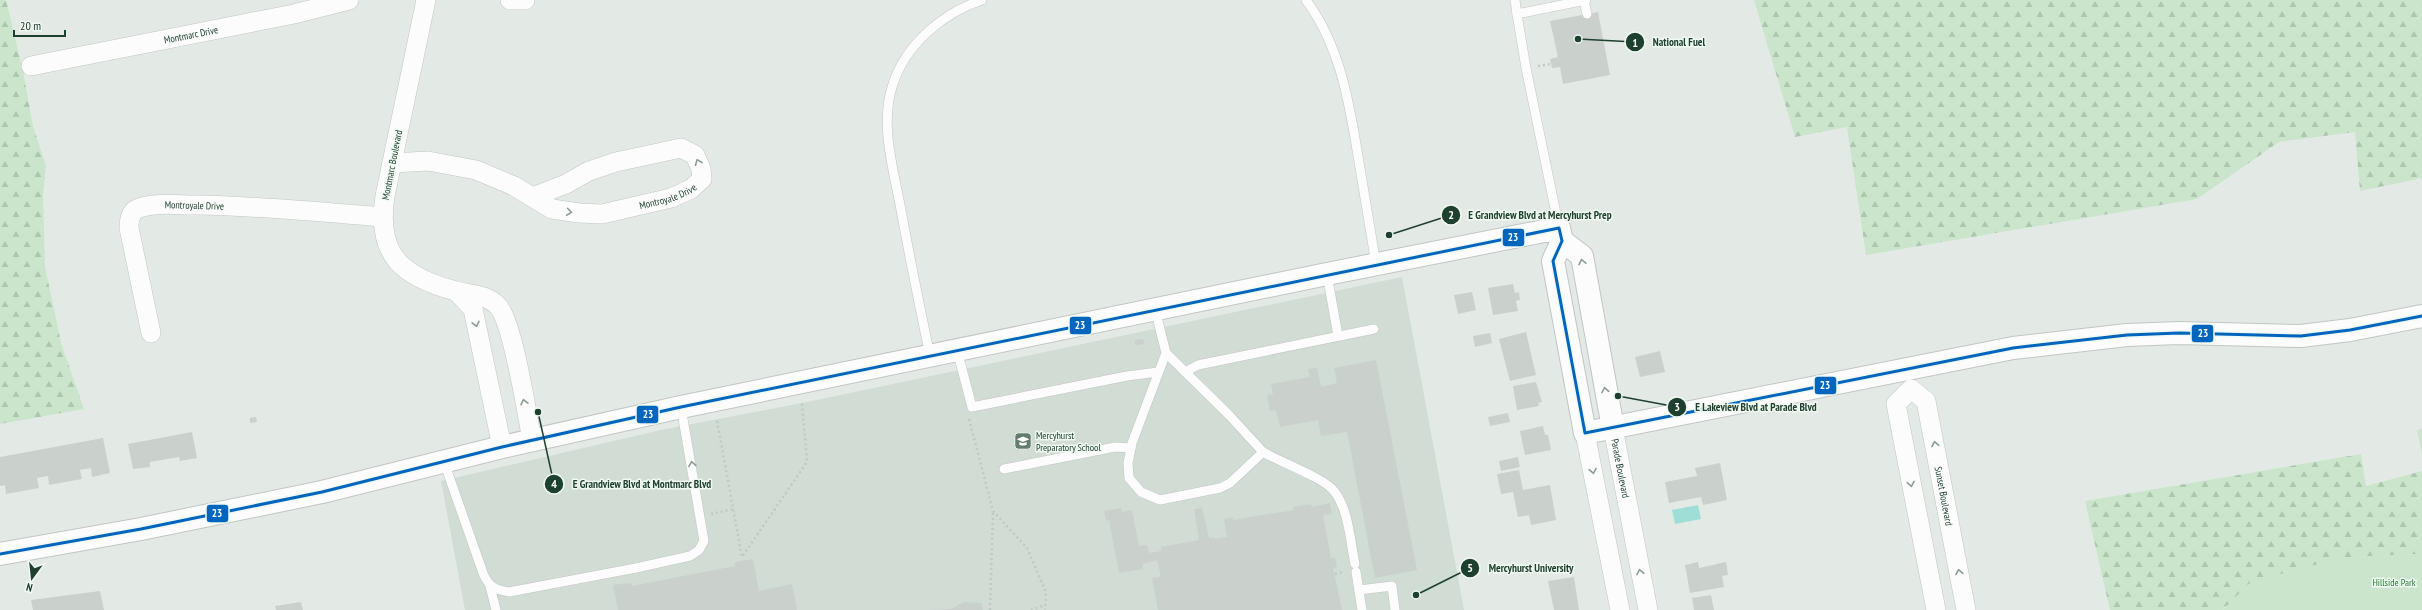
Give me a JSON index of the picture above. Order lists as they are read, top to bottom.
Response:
{
  "streets": {
    "street": [
      "Montmarc Drive",
      "Montmarc Boulevard",
      "Montroyale Drive",
      "Parade Boulevard",
      "Sunset Boulevard"
    ]
  },
  "crossings": [
    ["Montmarc Boulevard", "Montroyale Drive"]
  ],
  "parks": ["Hillside Park"],
  "places": {
    "other": [
      "National Fuel",
      "E Grandview Blvd at Mercyhurst Prep",
      "E Lakeview Blvd at Parade Blvd",
      "E Grandview Blvd at Montmarc Blvd",
      "Mercyhurst University"
    ],
    "school or university": ["Mercyhurst Preparatory School"]
  },
  "lines": ["transit line 23"],
  "scale_bar": "20 m",
  "north": "bottom"
}
